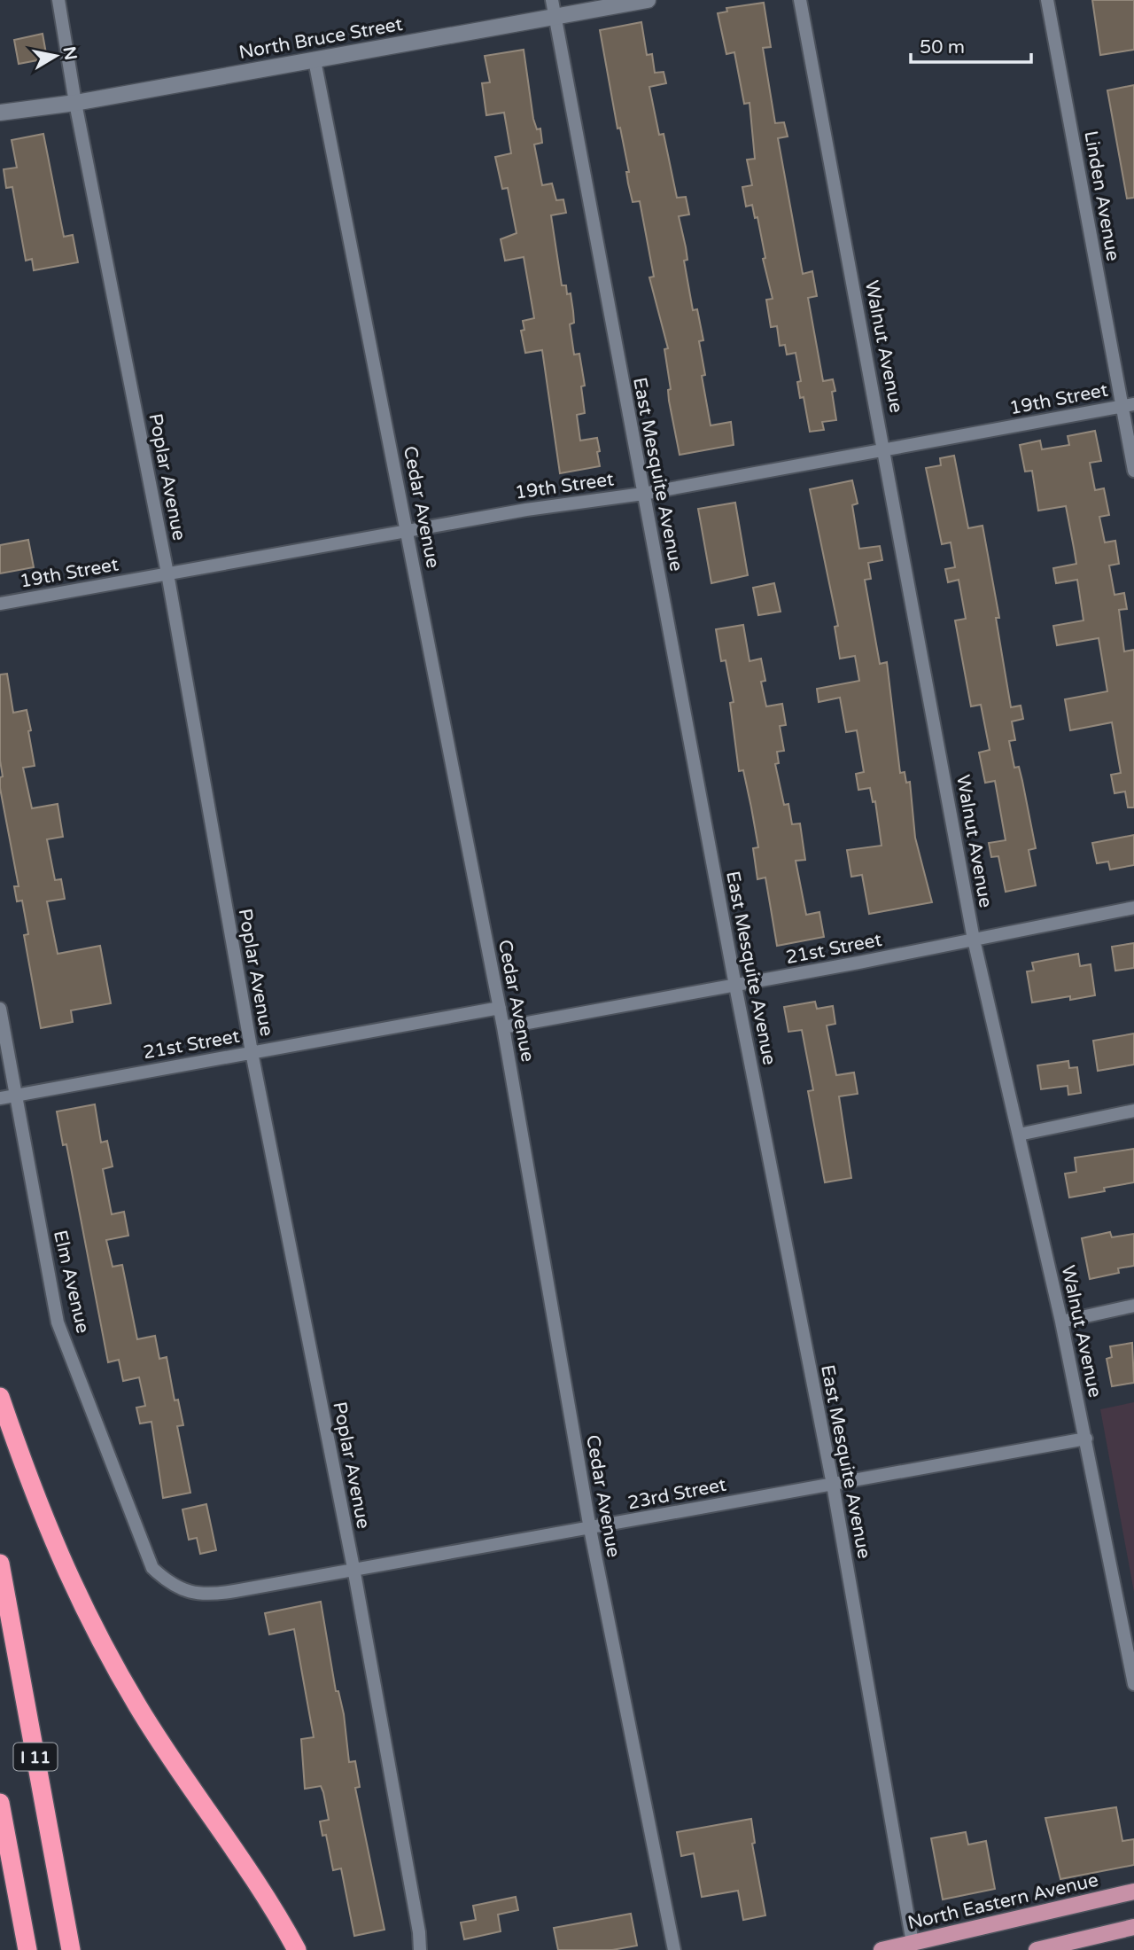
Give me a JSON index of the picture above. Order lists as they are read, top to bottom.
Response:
{
  "streets": {
    "highway": ["I 11"],
    "main road": ["North Eastern Avenue"],
    "street": [
      "North Bruce Street",
      "Linden Avenue",
      "Walnut Avenue",
      "19th Street",
      "East Mesquite Avenue",
      "Poplar Avenue",
      "Cedar Avenue",
      "21st Street",
      "Elm Avenue",
      "23rd Street"
    ]
  },
  "crossings": [
    ["North Bruce Street", "East Mesquite Avenue"],
    ["North Bruce Street", "Poplar Avenue"],
    ["North Bruce Street", "Cedar Avenue"],
    ["Linden Avenue", "19th Street"],
    ["Walnut Avenue", "19th Street"],
    ["Walnut Avenue", "21st Street"],
    ["Walnut Avenue", "23rd Street"],
    ["19th Street", "East Mesquite Avenue"],
    ["19th Street", "Poplar Avenue"],
    ["19th Street", "Cedar Avenue"],
    ["East Mesquite Avenue", "21st Street"],
    ["East Mesquite Avenue", "23rd Street"],
    ["East Mesquite Avenue", "North Eastern Avenue"],
    ["Poplar Avenue", "21st Street"],
    ["Poplar Avenue", "23rd Street"],
    ["Cedar Avenue", "21st Street"],
    ["Cedar Avenue", "23rd Street"],
    ["21st Street", "Elm Avenue"],
    ["Elm Avenue", "23rd Street"]
  ],
  "scale_bar": "50 m",
  "north": "right"
}
